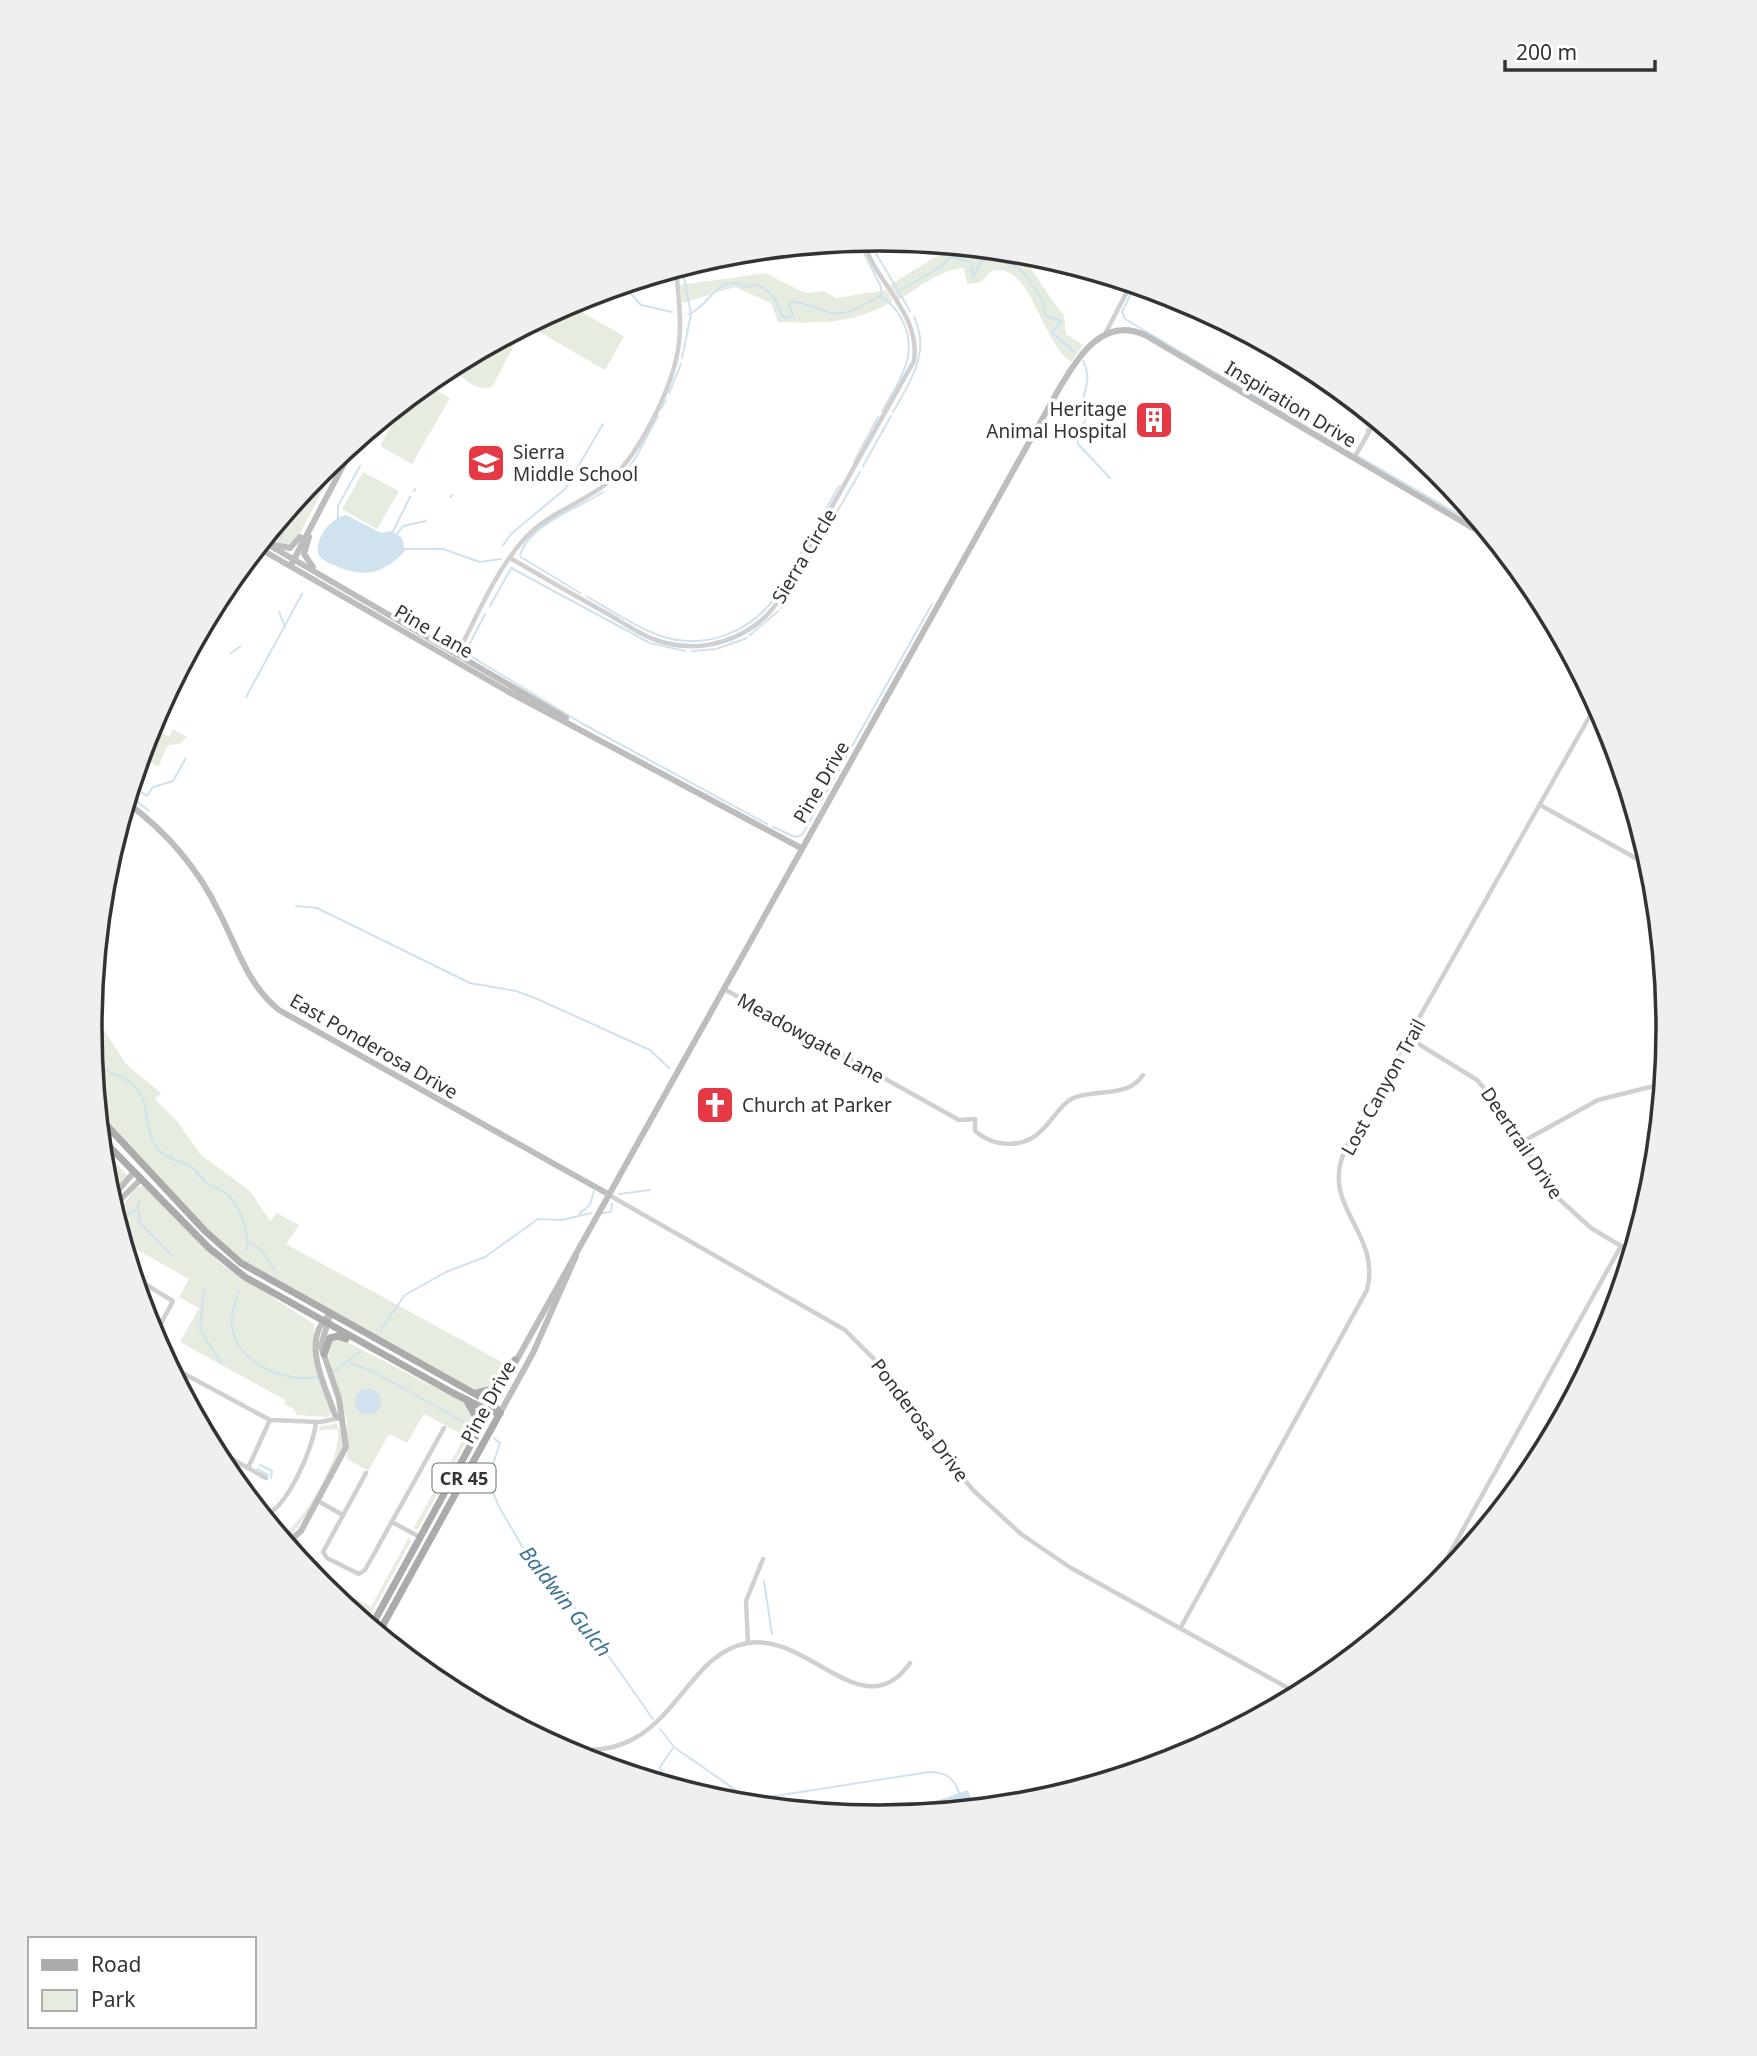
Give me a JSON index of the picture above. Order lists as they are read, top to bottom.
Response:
{
  "streets": {
    "main road": [
      "Inspiration Drive",
      "Pine Lane",
      "Pine Drive",
      "East Ponderosa Drive",
      "CR 45"
    ],
    "street": [
      "Sierra Circle",
      "Meadowgate Lane",
      "Lost Canyon Trail",
      "Deertrail Drive",
      "Ponderosa Drive"
    ]
  },
  "crossings": [
    ["Inspiration Drive", "Pine Drive"],
    ["Pine Lane", "Pine Drive"],
    ["Pine Drive", "Meadowgate Lane"],
    ["Pine Drive", "East Ponderosa Drive"],
    ["Pine Drive", "Ponderosa Drive"],
    ["East Ponderosa Drive", "Ponderosa Drive"],
    ["Lost Canyon Trail", "Deertrail Drive"],
    ["Lost Canyon Trail", "Ponderosa Drive"]
  ],
  "water": ["Baldwin Gulch"],
  "places": {
    "building": ["Heritage Animal Hospital"],
    "school or university": ["Sierra Middle School"],
    "church": ["Church at Parker"]
  },
  "legend": ["Road", "Park"],
  "scale_bar": "200 m"
}
